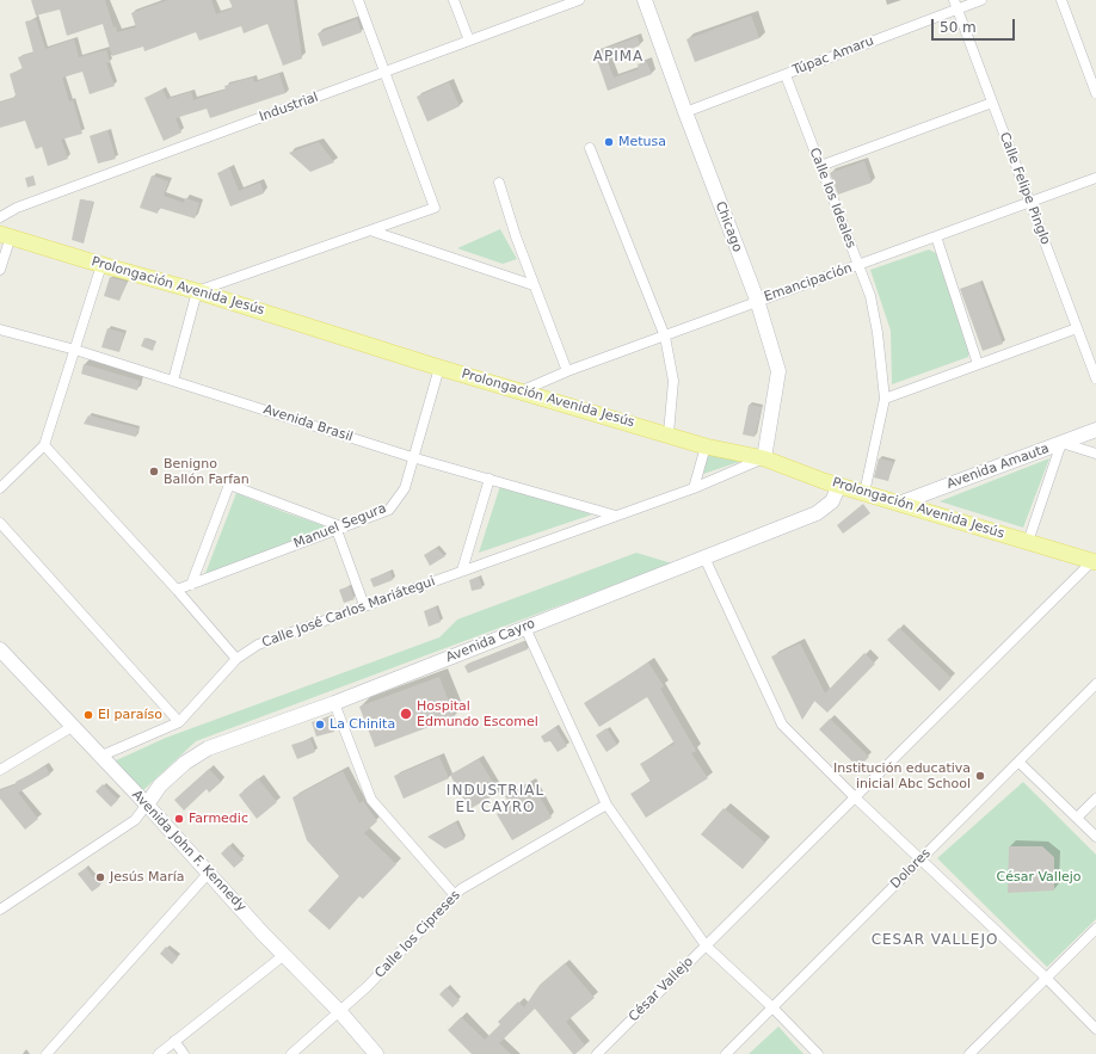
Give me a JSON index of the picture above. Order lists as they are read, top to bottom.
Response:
{
  "streets": {
    "main road": [
      "Chicago",
      "Prolongación Avenida Jesús",
      "Avenida Amauta",
      "Avenida Cayro",
      "Avenida John F. Kennedy"
    ],
    "street": [
      "Túpac Amaru",
      "Industrial",
      "Calle Felipe Pinglo",
      "Calle los Ideales",
      "Emancipación",
      "Avenida Brasil",
      "Manuel Segura",
      "Calle José Carlos Mariátegui",
      "Dolores",
      "Calle los Cipreses",
      "César Vallejo"
    ]
  },
  "crossings": [
    ["Túpac Amaru", "Calle Felipe Pinglo"],
    ["Túpac Amaru", "Calle los Ideales"],
    ["Túpac Amaru", "Chicago"],
    ["Calle Felipe Pinglo", "Emancipación"],
    ["Calle los Ideales", "Emancipación"],
    ["Calle los Ideales", "Prolongación Avenida Jesús"],
    ["Chicago", "Emancipación"],
    ["Chicago", "Prolongación Avenida Jesús"],
    ["Chicago", "Calle José Carlos Mariátegui"],
    ["Emancipación", "Prolongación Avenida Jesús"],
    ["Prolongación Avenida Jesús", "Avenida Amauta"],
    ["Prolongación Avenida Jesús", "Manuel Segura"],
    ["Prolongación Avenida Jesús", "Calle José Carlos Mariátegui"],
    ["Prolongación Avenida Jesús", "Avenida Cayro"],
    ["Prolongación Avenida Jesús", "César Vallejo"],
    ["Avenida Brasil", "Manuel Segura"],
    ["Avenida Brasil", "Calle José Carlos Mariátegui"],
    ["Avenida Cayro", "Avenida John F. Kennedy"],
    ["Avenida John F. Kennedy", "Calle los Cipreses"]
  ],
  "districts": ["APIMA", "INDUSTRIAL EL CAYRO", "CESAR VALLEJO"],
  "parks": ["César Vallejo"],
  "places": [
    "Metusa",
    "Benigno Ballón Farfan",
    "Hospital Edmundo Escomel",
    "El paraíso",
    "La Chinita",
    "Institución educativa inicial Abc School",
    "Farmedic",
    "Jesús María"
  ],
  "scale_bar": "50 m"
}
